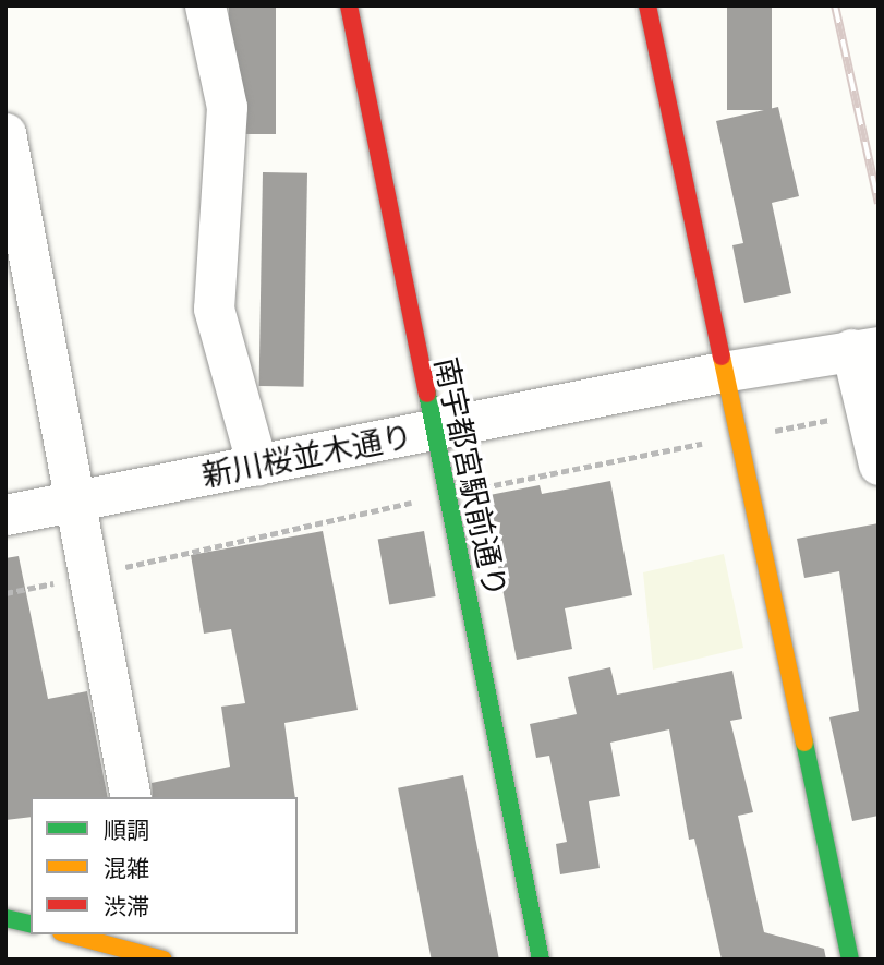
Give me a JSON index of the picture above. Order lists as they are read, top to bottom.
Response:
{
  "streets": {
    "street": ["新川桜並木通り", "南宇都宮駅前通り"]
  },
  "crossings": [
    ["新川桜並木通り", "南宇都宮駅前通り"]
  ],
  "legend": ["順調", "混雑", "渋滞"]
}
